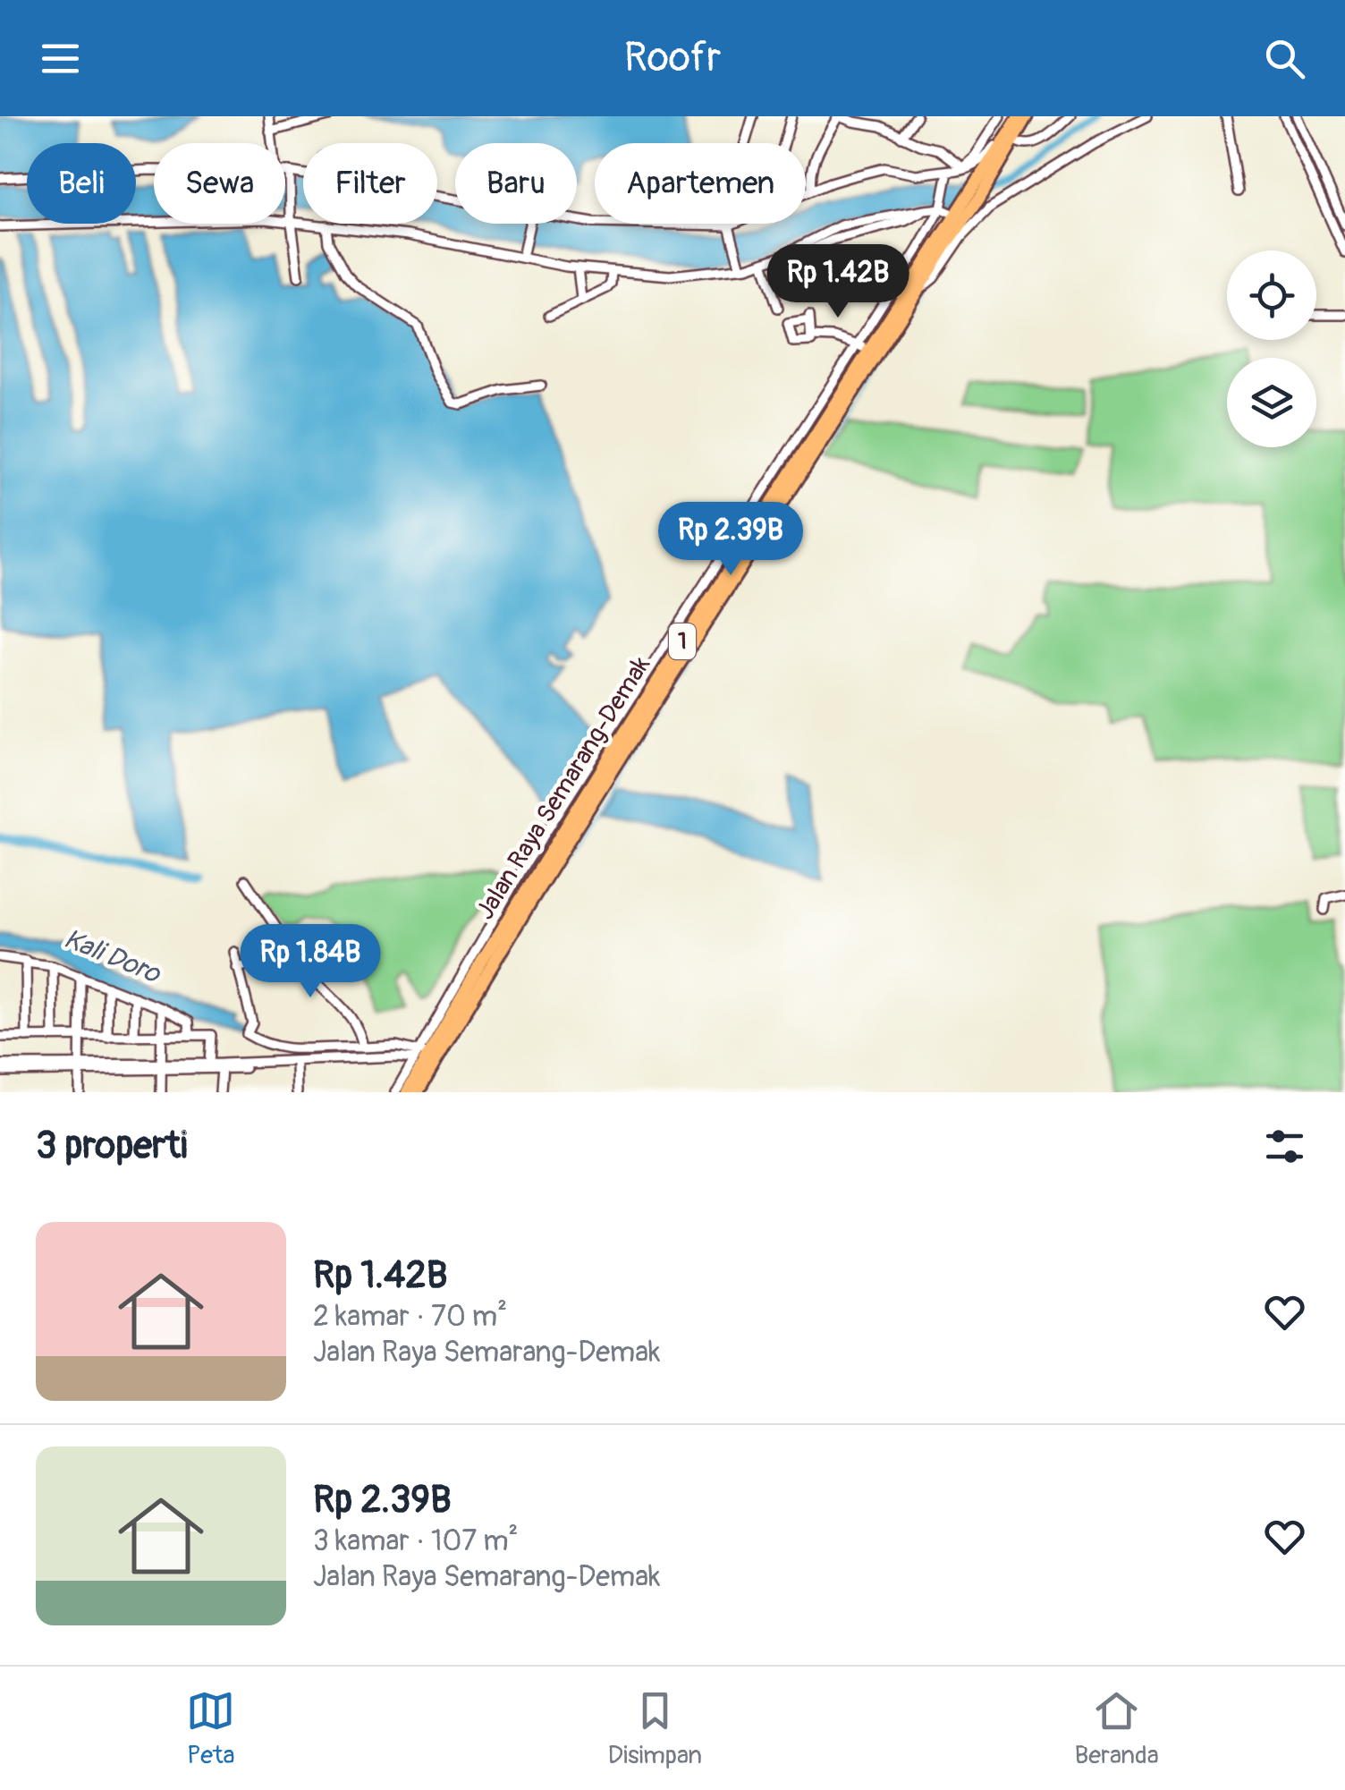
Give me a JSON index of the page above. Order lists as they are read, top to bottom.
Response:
{
  "streets": {
    "highway": ["1", "Jalan Raya Semarang-Demak"]
  },
  "crossings": [
    ["1", "Jalan Raya Semarang-Demak"]
  ],
  "water": ["Kali Doro"],
  "page": {
    "header": "Roofr",
    "chip": [
      "Beli",
      "Sewa",
      "Filter",
      "Baru",
      "Apartemen"
    ],
    "price": ["Rp 1.42B", "Rp 2.39B", "Rp 1.84B"],
    "heading": "3 properti",
    "list": [
      {
        "name": "Rp 1.42B",
        "note": "2 kamar · 70 m² · Jalan Raya Semarang-Demak"
      },
      {
        "name": "Rp 2.39B",
        "note": "3 kamar · 107 m² · Jalan Raya Semarang-Demak"
      }
    ],
    "tabs": ["Peta", "Disimpan", "Beranda"]
  }
}
